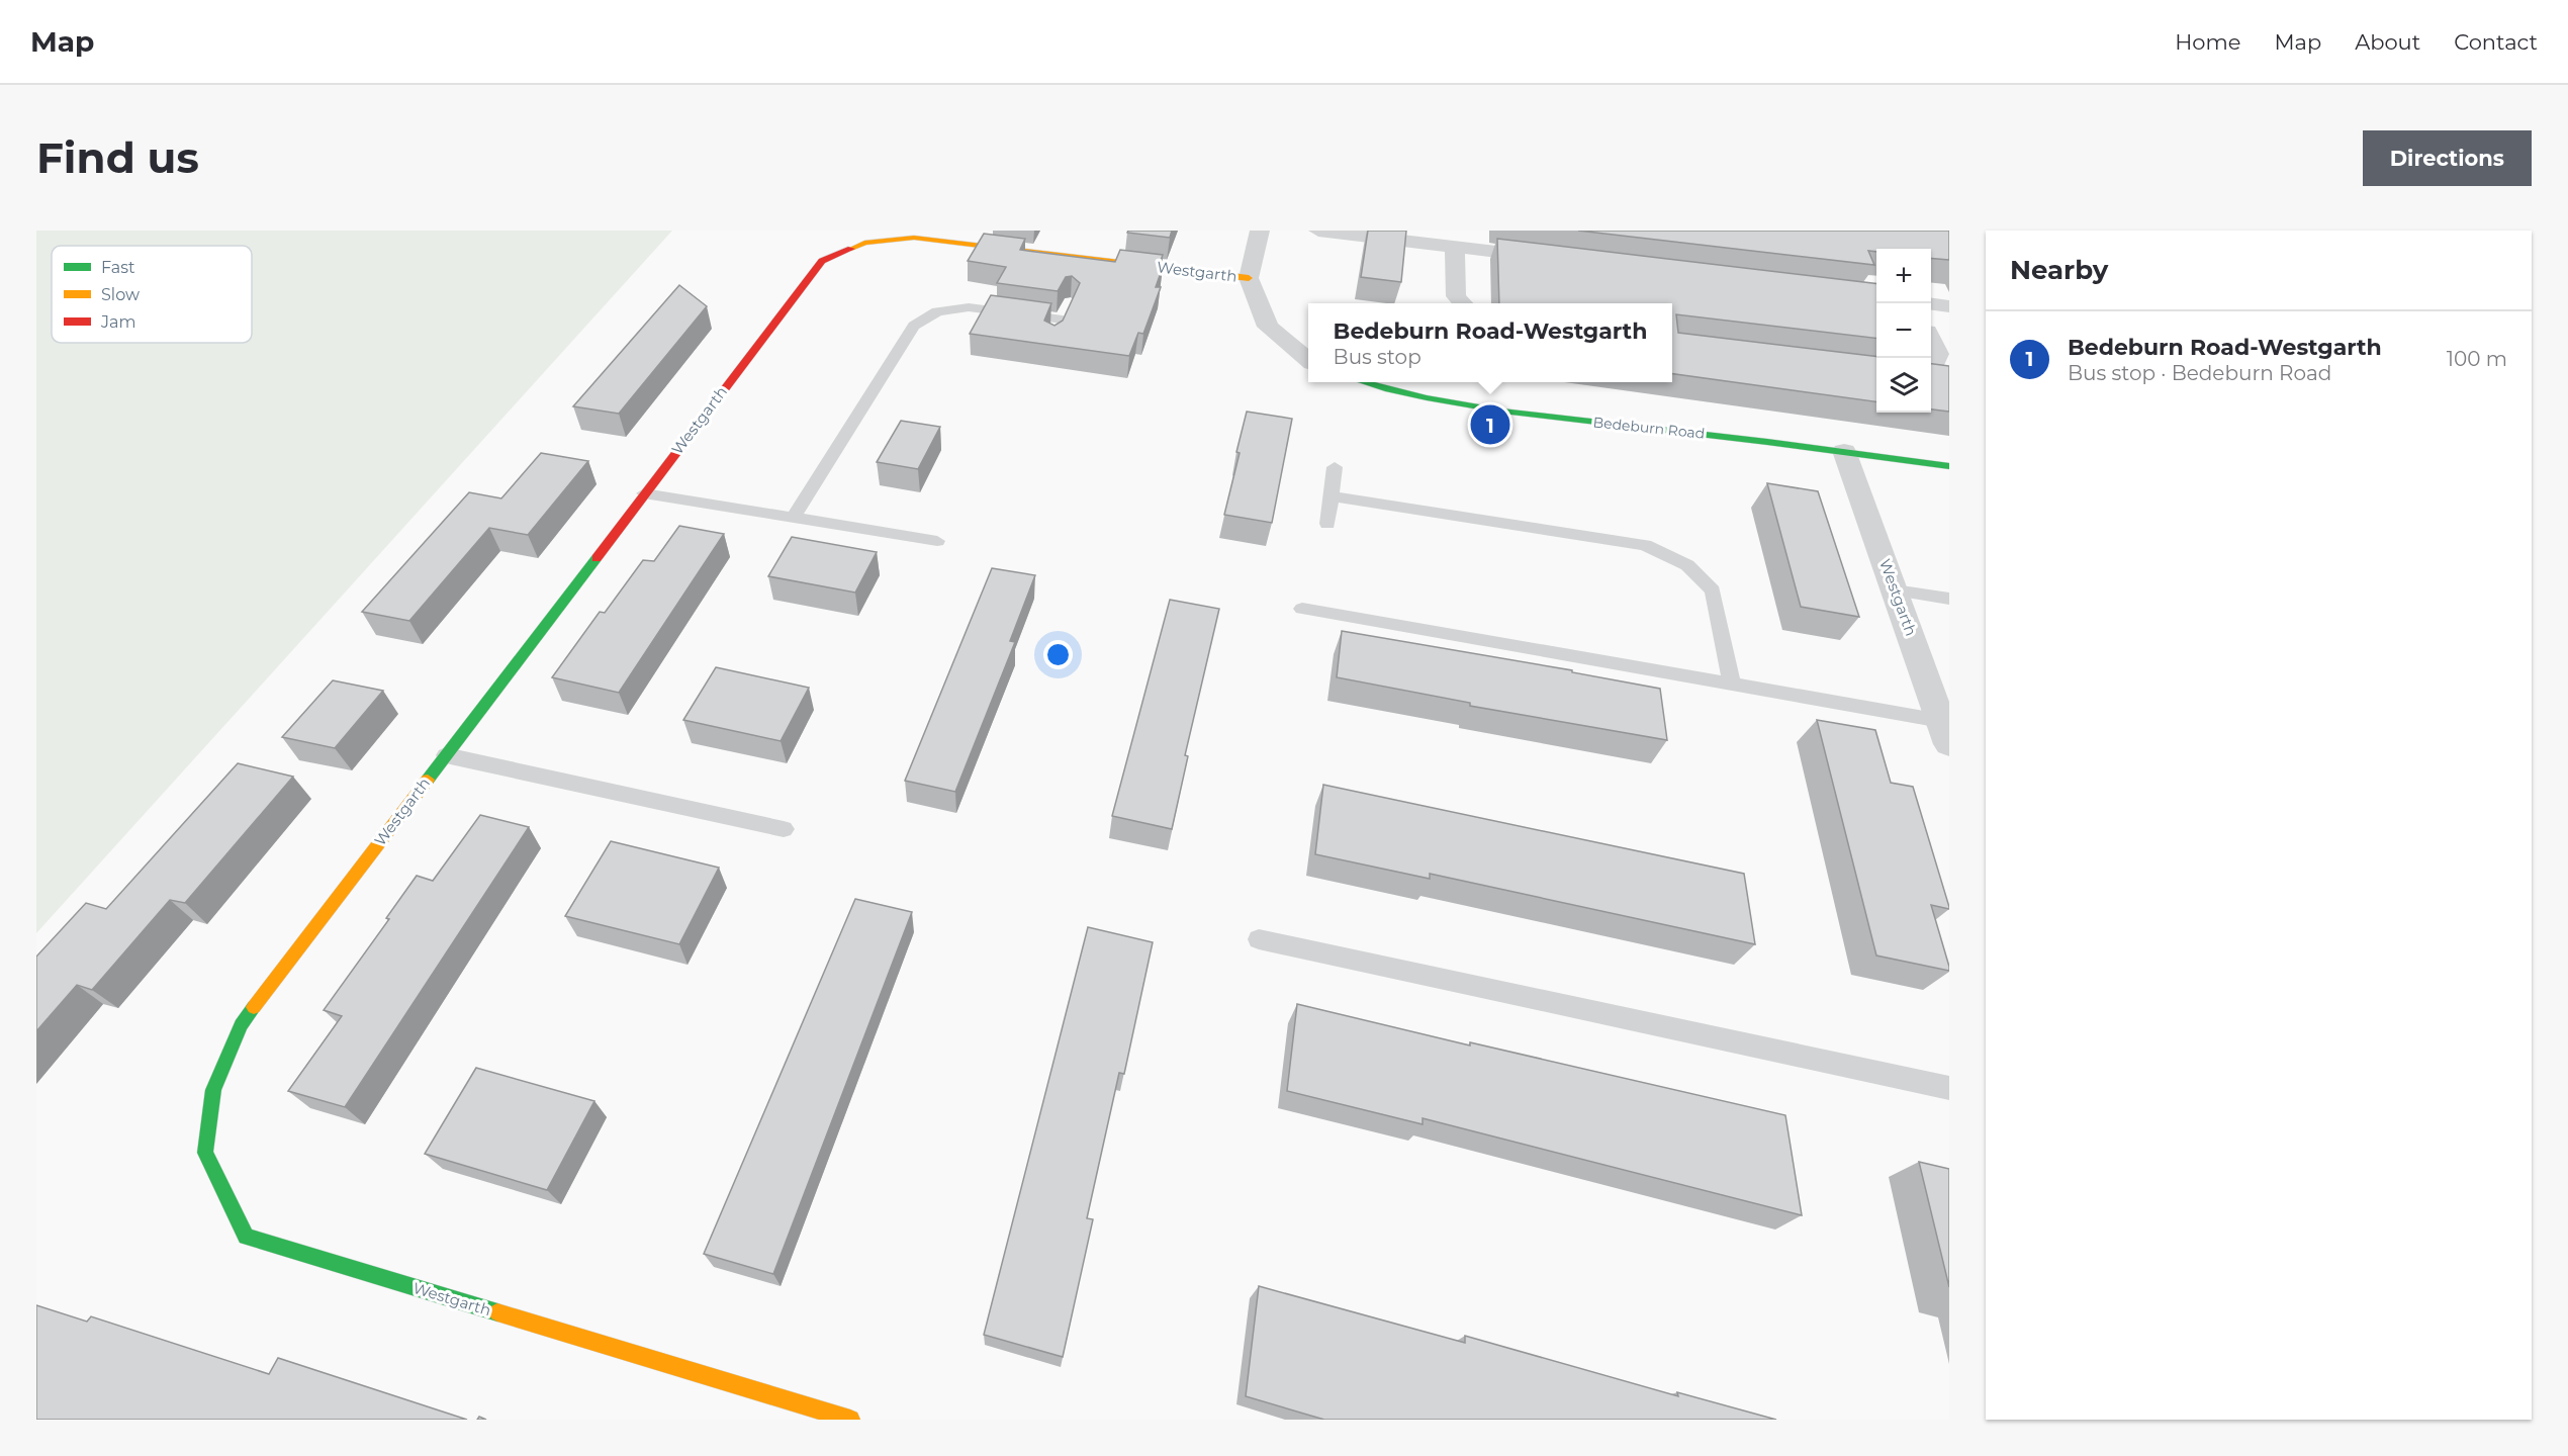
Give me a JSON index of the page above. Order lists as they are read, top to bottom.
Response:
{
  "streets": {
    "street": ["Westgarth", "Bedeburn Road"]
  },
  "crossings": [
    ["Westgarth", "Bedeburn Road"]
  ],
  "legend": ["Fast", "Slow", "Jam"],
  "page": {
    "header": "Map",
    "nav": [
      "Home",
      "Map",
      "About",
      "Contact"
    ],
    "buttons": "Directions",
    "title": "Find us",
    "heading": "Nearby",
    "map_buttons": ["+", "−"],
    "popup": ["Bedeburn Road-Westgarth", "Bus stop"],
    "list": [
      {
        "mark": "1",
        "name": "Bedeburn Road-Westgarth",
        "note": "Bus stop · Bedeburn Road",
        "value": "100 m"
      }
    ],
    "pins": "1"
  }
}
